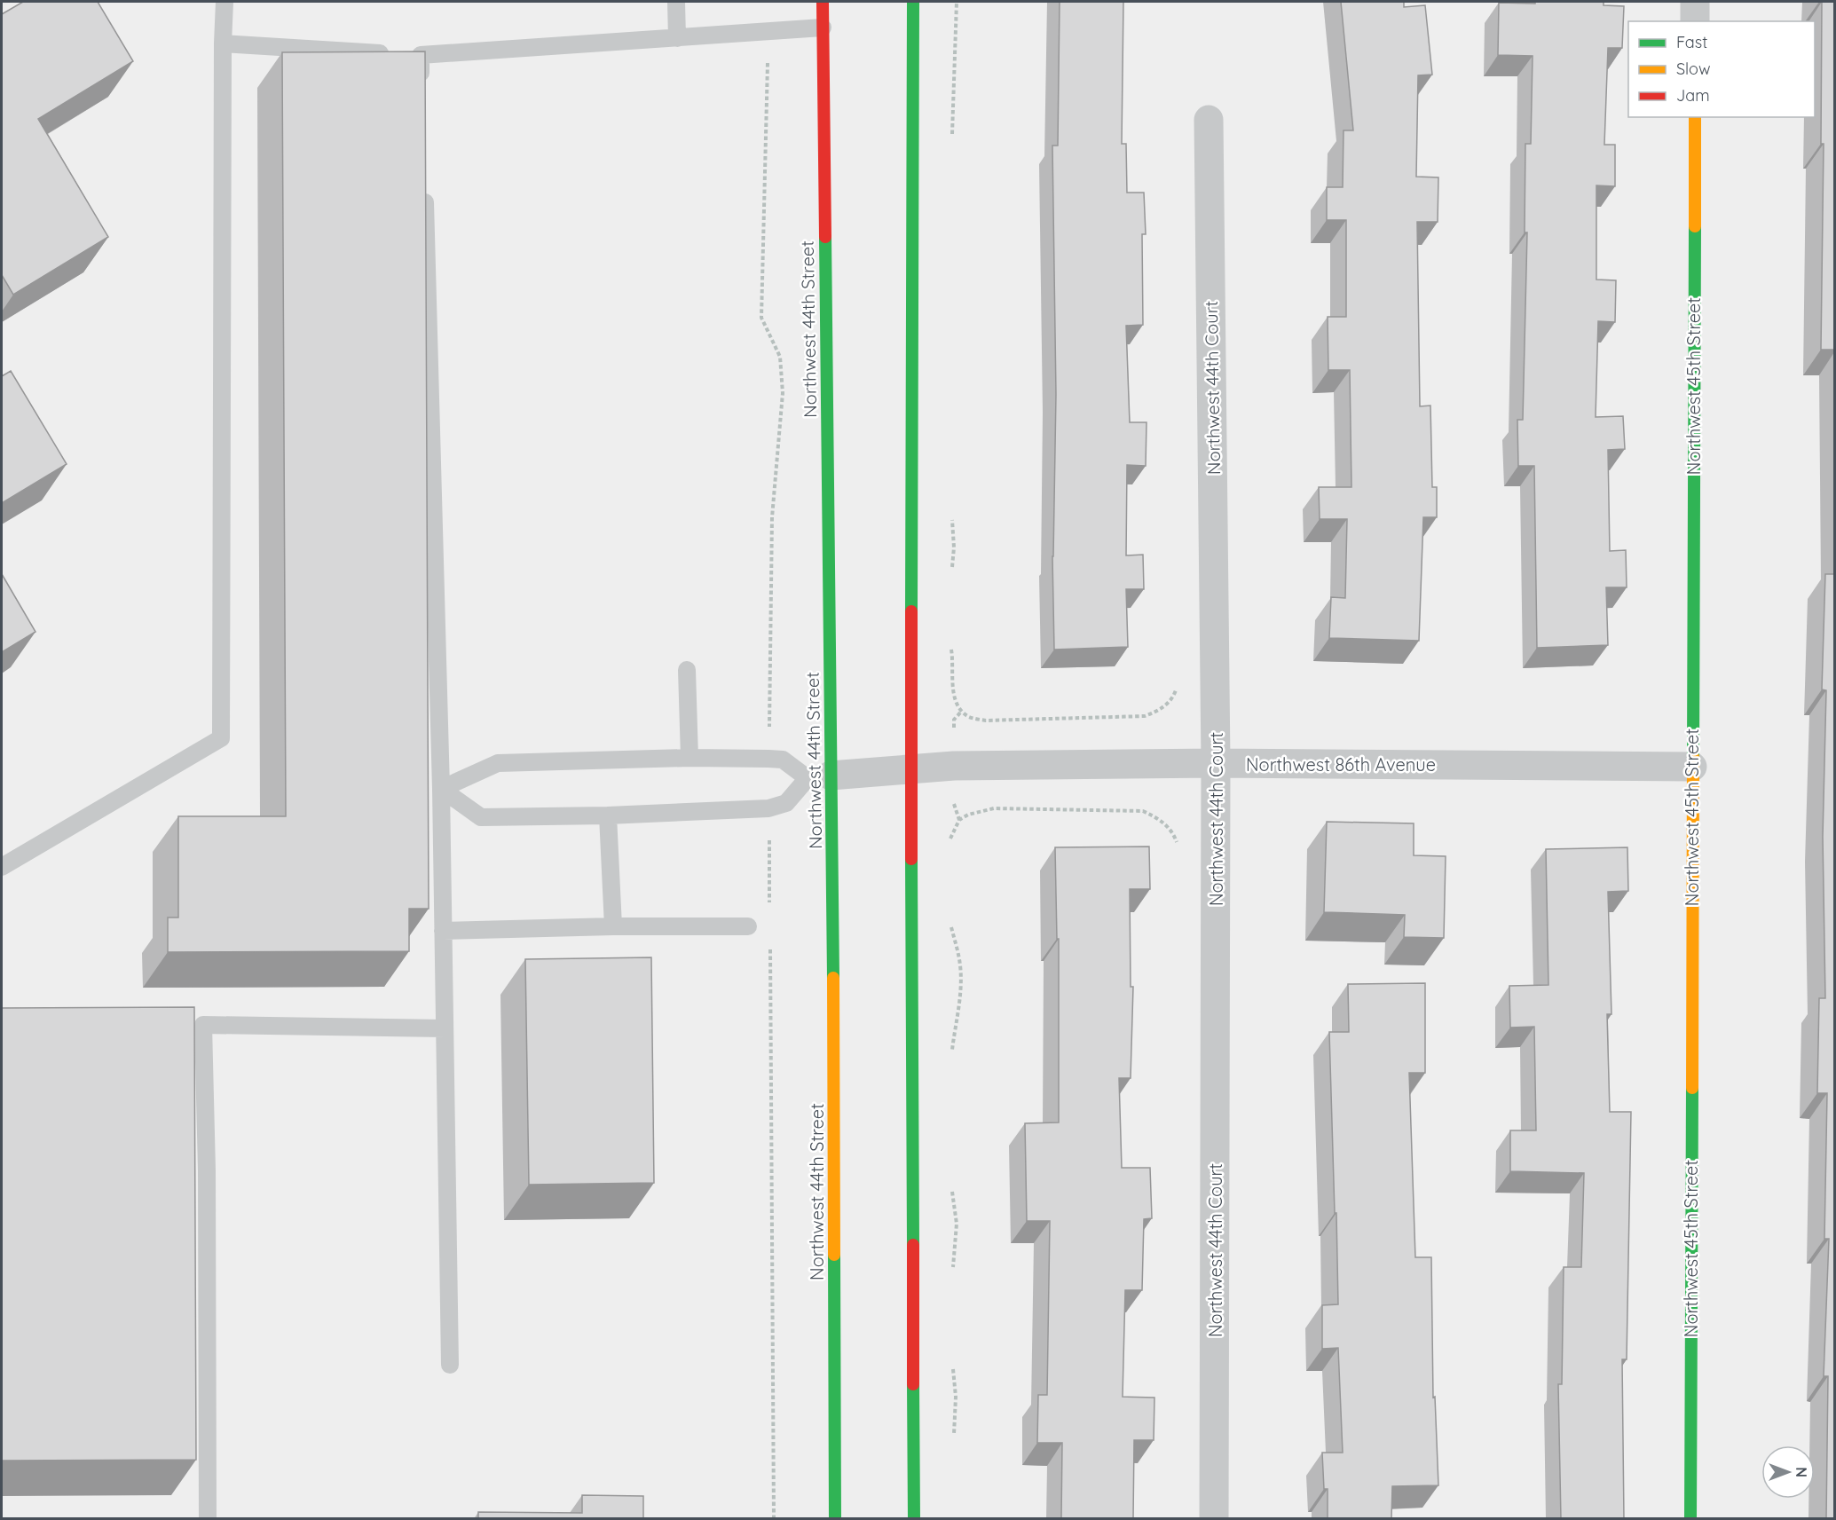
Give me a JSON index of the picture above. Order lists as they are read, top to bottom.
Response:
{
  "streets": {
    "street": [
      "Northwest 44th Street",
      "Northwest 45th Street",
      "Northwest 44th Court",
      "Northwest 86th Avenue"
    ]
  },
  "crossings": [
    ["Northwest 44th Street", "Northwest 86th Avenue"],
    ["Northwest 45th Street", "Northwest 86th Avenue"],
    ["Northwest 44th Court", "Northwest 86th Avenue"]
  ],
  "legend": ["Fast", "Slow", "Jam"],
  "north": "right"
}
